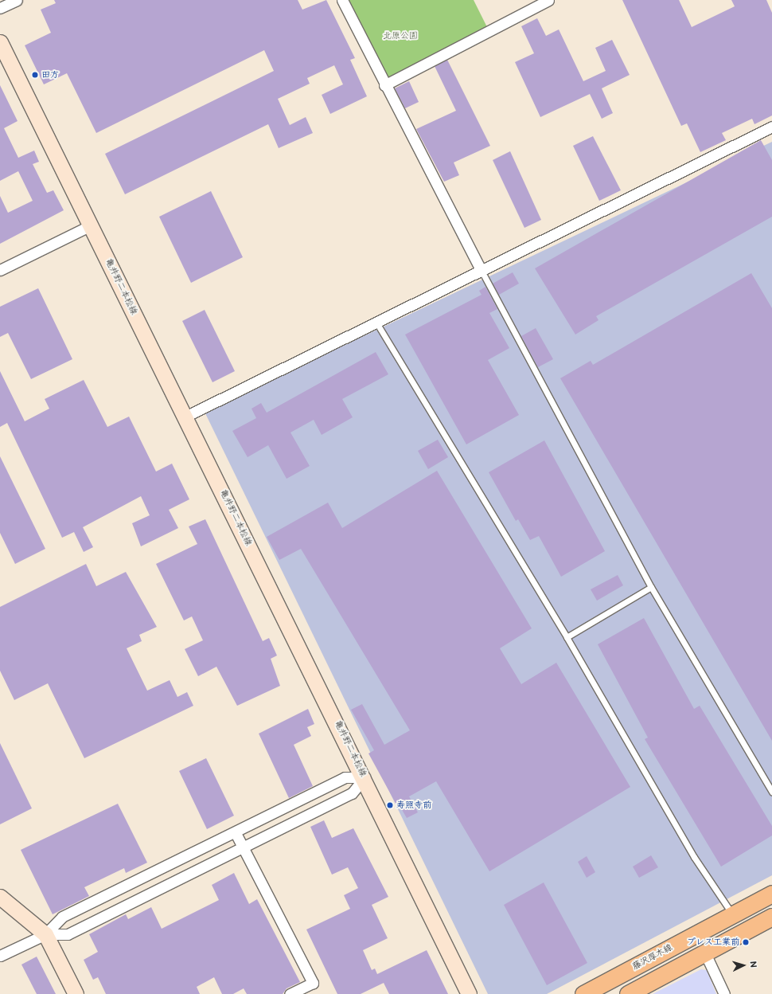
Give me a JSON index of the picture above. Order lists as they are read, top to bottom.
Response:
{
  "streets": {
    "main road": ["藤沢厚木線"],
    "street": ["亀井野二本松線"]
  },
  "parks": ["北原公園"],
  "places": ["田方", "寿照寺前", "プレス工業前"],
  "north": "right"
}
